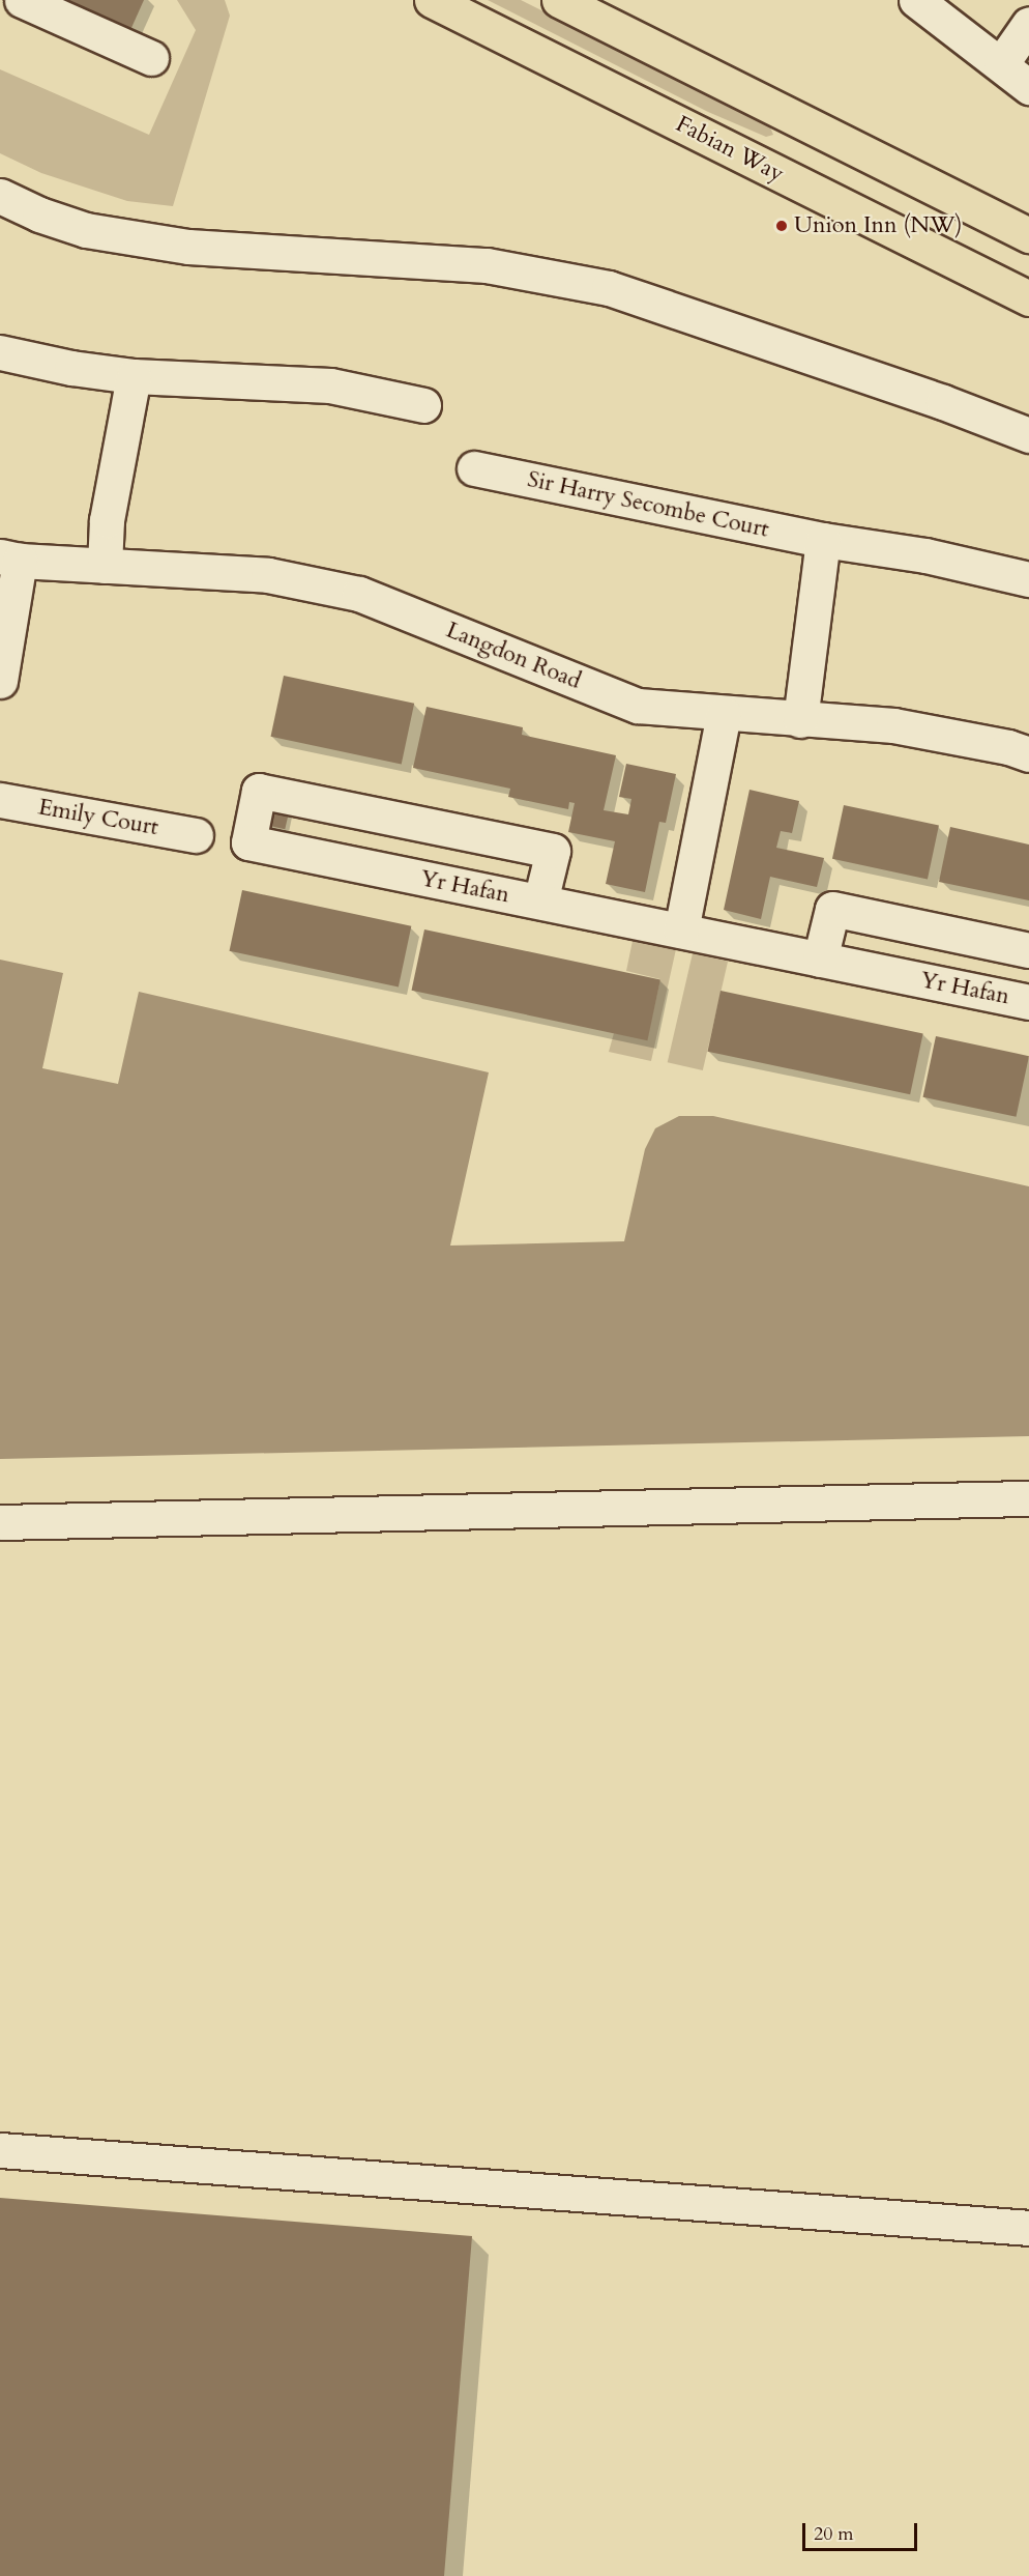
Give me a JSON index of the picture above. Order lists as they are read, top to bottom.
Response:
{
  "streets": {
    "highway": ["Fabian Way"],
    "street": [
      "Sir Harry Secombe Court",
      "Langdon Road",
      "Emily Court",
      "Yr Hafan"
    ]
  },
  "places": ["Union Inn (NW)"],
  "scale_bar": "20 m"
}
